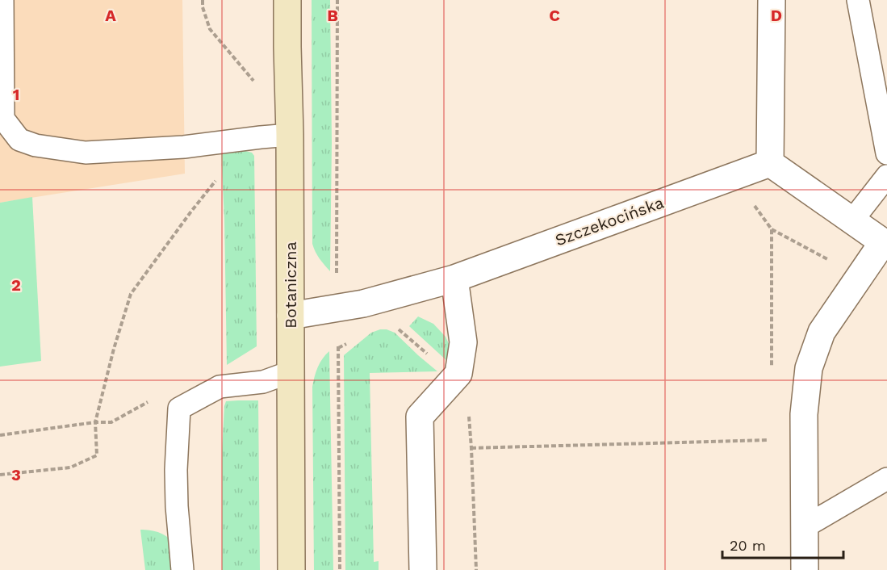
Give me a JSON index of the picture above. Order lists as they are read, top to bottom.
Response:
{
  "streets": {
    "main road": ["Botaniczna"],
    "street": ["Szczekocińska"]
  },
  "crossings": [
    ["Szczekocińska", "Botaniczna"]
  ],
  "scale_bar": "20 m",
  "grid": {
    "columns": [
      "A",
      "B",
      "C",
      "D"
    ],
    "rows": ["1", "2", "3"]
  }
}
